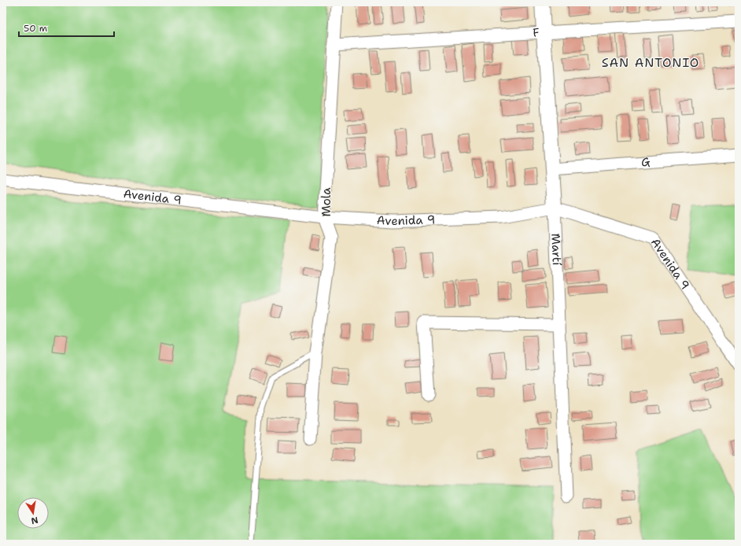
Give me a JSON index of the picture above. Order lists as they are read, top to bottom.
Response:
{
  "streets": {
    "street": [
      "F",
      "G",
      "Avenida 9",
      "Mola",
      "Martí"
    ]
  },
  "crossings": [
    ["F", "Mola"],
    ["F", "Martí"],
    ["G", "Martí"],
    ["Avenida 9", "Mola"],
    ["Avenida 9", "Martí"]
  ],
  "districts": ["SAN ANTONIO"],
  "scale_bar": "50 m",
  "north": "bottom"
}
